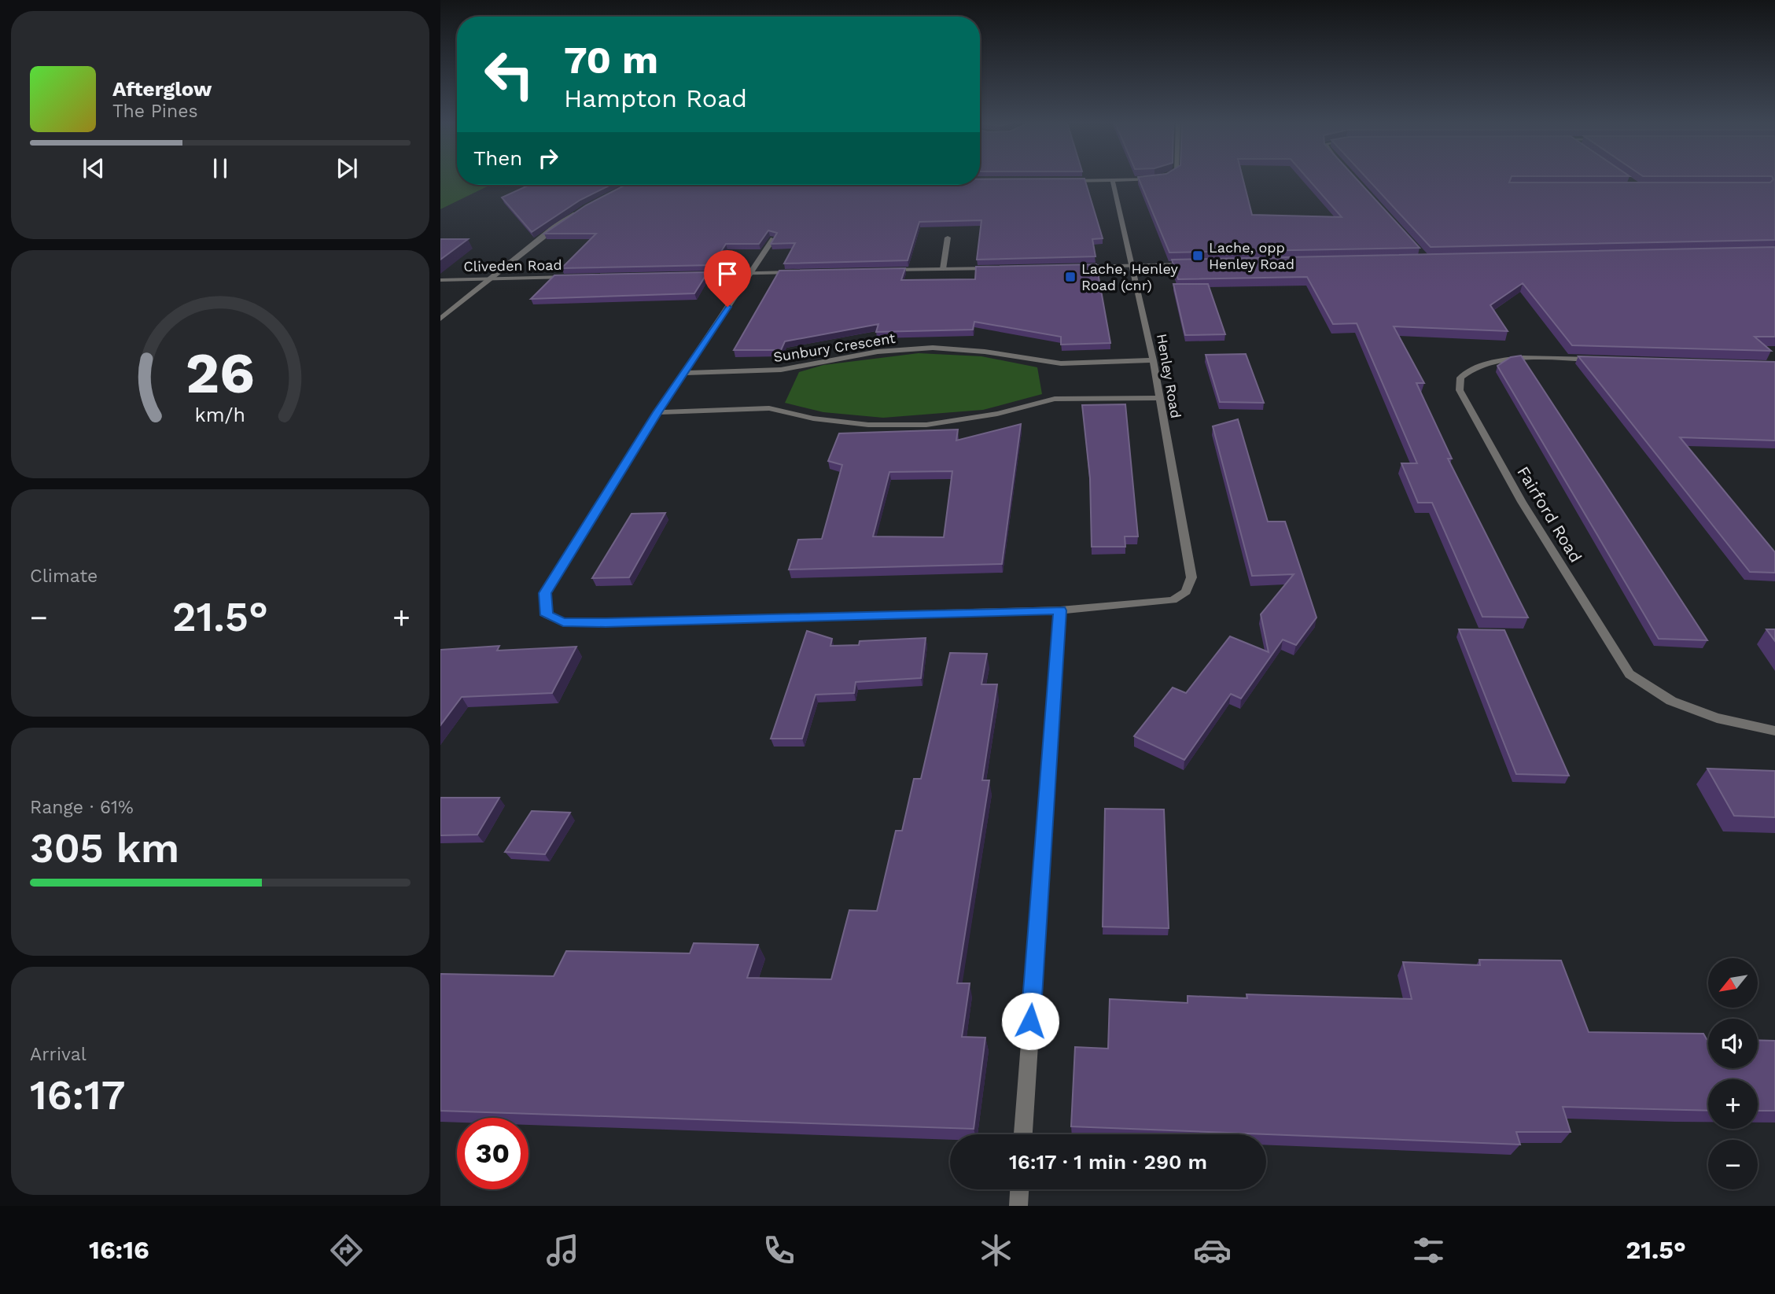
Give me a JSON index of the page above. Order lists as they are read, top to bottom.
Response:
{
  "streets": {
    "street": [
      "Cliveden Road",
      "Sunbury Crescent",
      "Henley Road",
      "Fairford Road"
    ]
  },
  "crossings": [
    ["Sunbury Crescent", "Henley Road"]
  ],
  "places": {
    "transit": ["Lache, opp Henley Road", "Lache, Henley Road (cnr)"]
  },
  "north": "bottom left",
  "page": {
    "turn": ["70 m", "Hampton Road"],
    "song": ["Afterglow", "The Pines"],
    "then": "Then",
    "tile": [
      "Climate",
      ["Range · 61%", "305 km"],
      ["Arrival", "16:17"]
    ],
    "heat": ["−", "21.5°", "+"],
    "map_buttons": ["+", "−"],
    "limit": "30",
    "trip": "16:17 · 1 min · 290 m",
    "tabs": ["16:16", "21.5°"],
    "gauge": ["26", "km/h"]
  }
}
